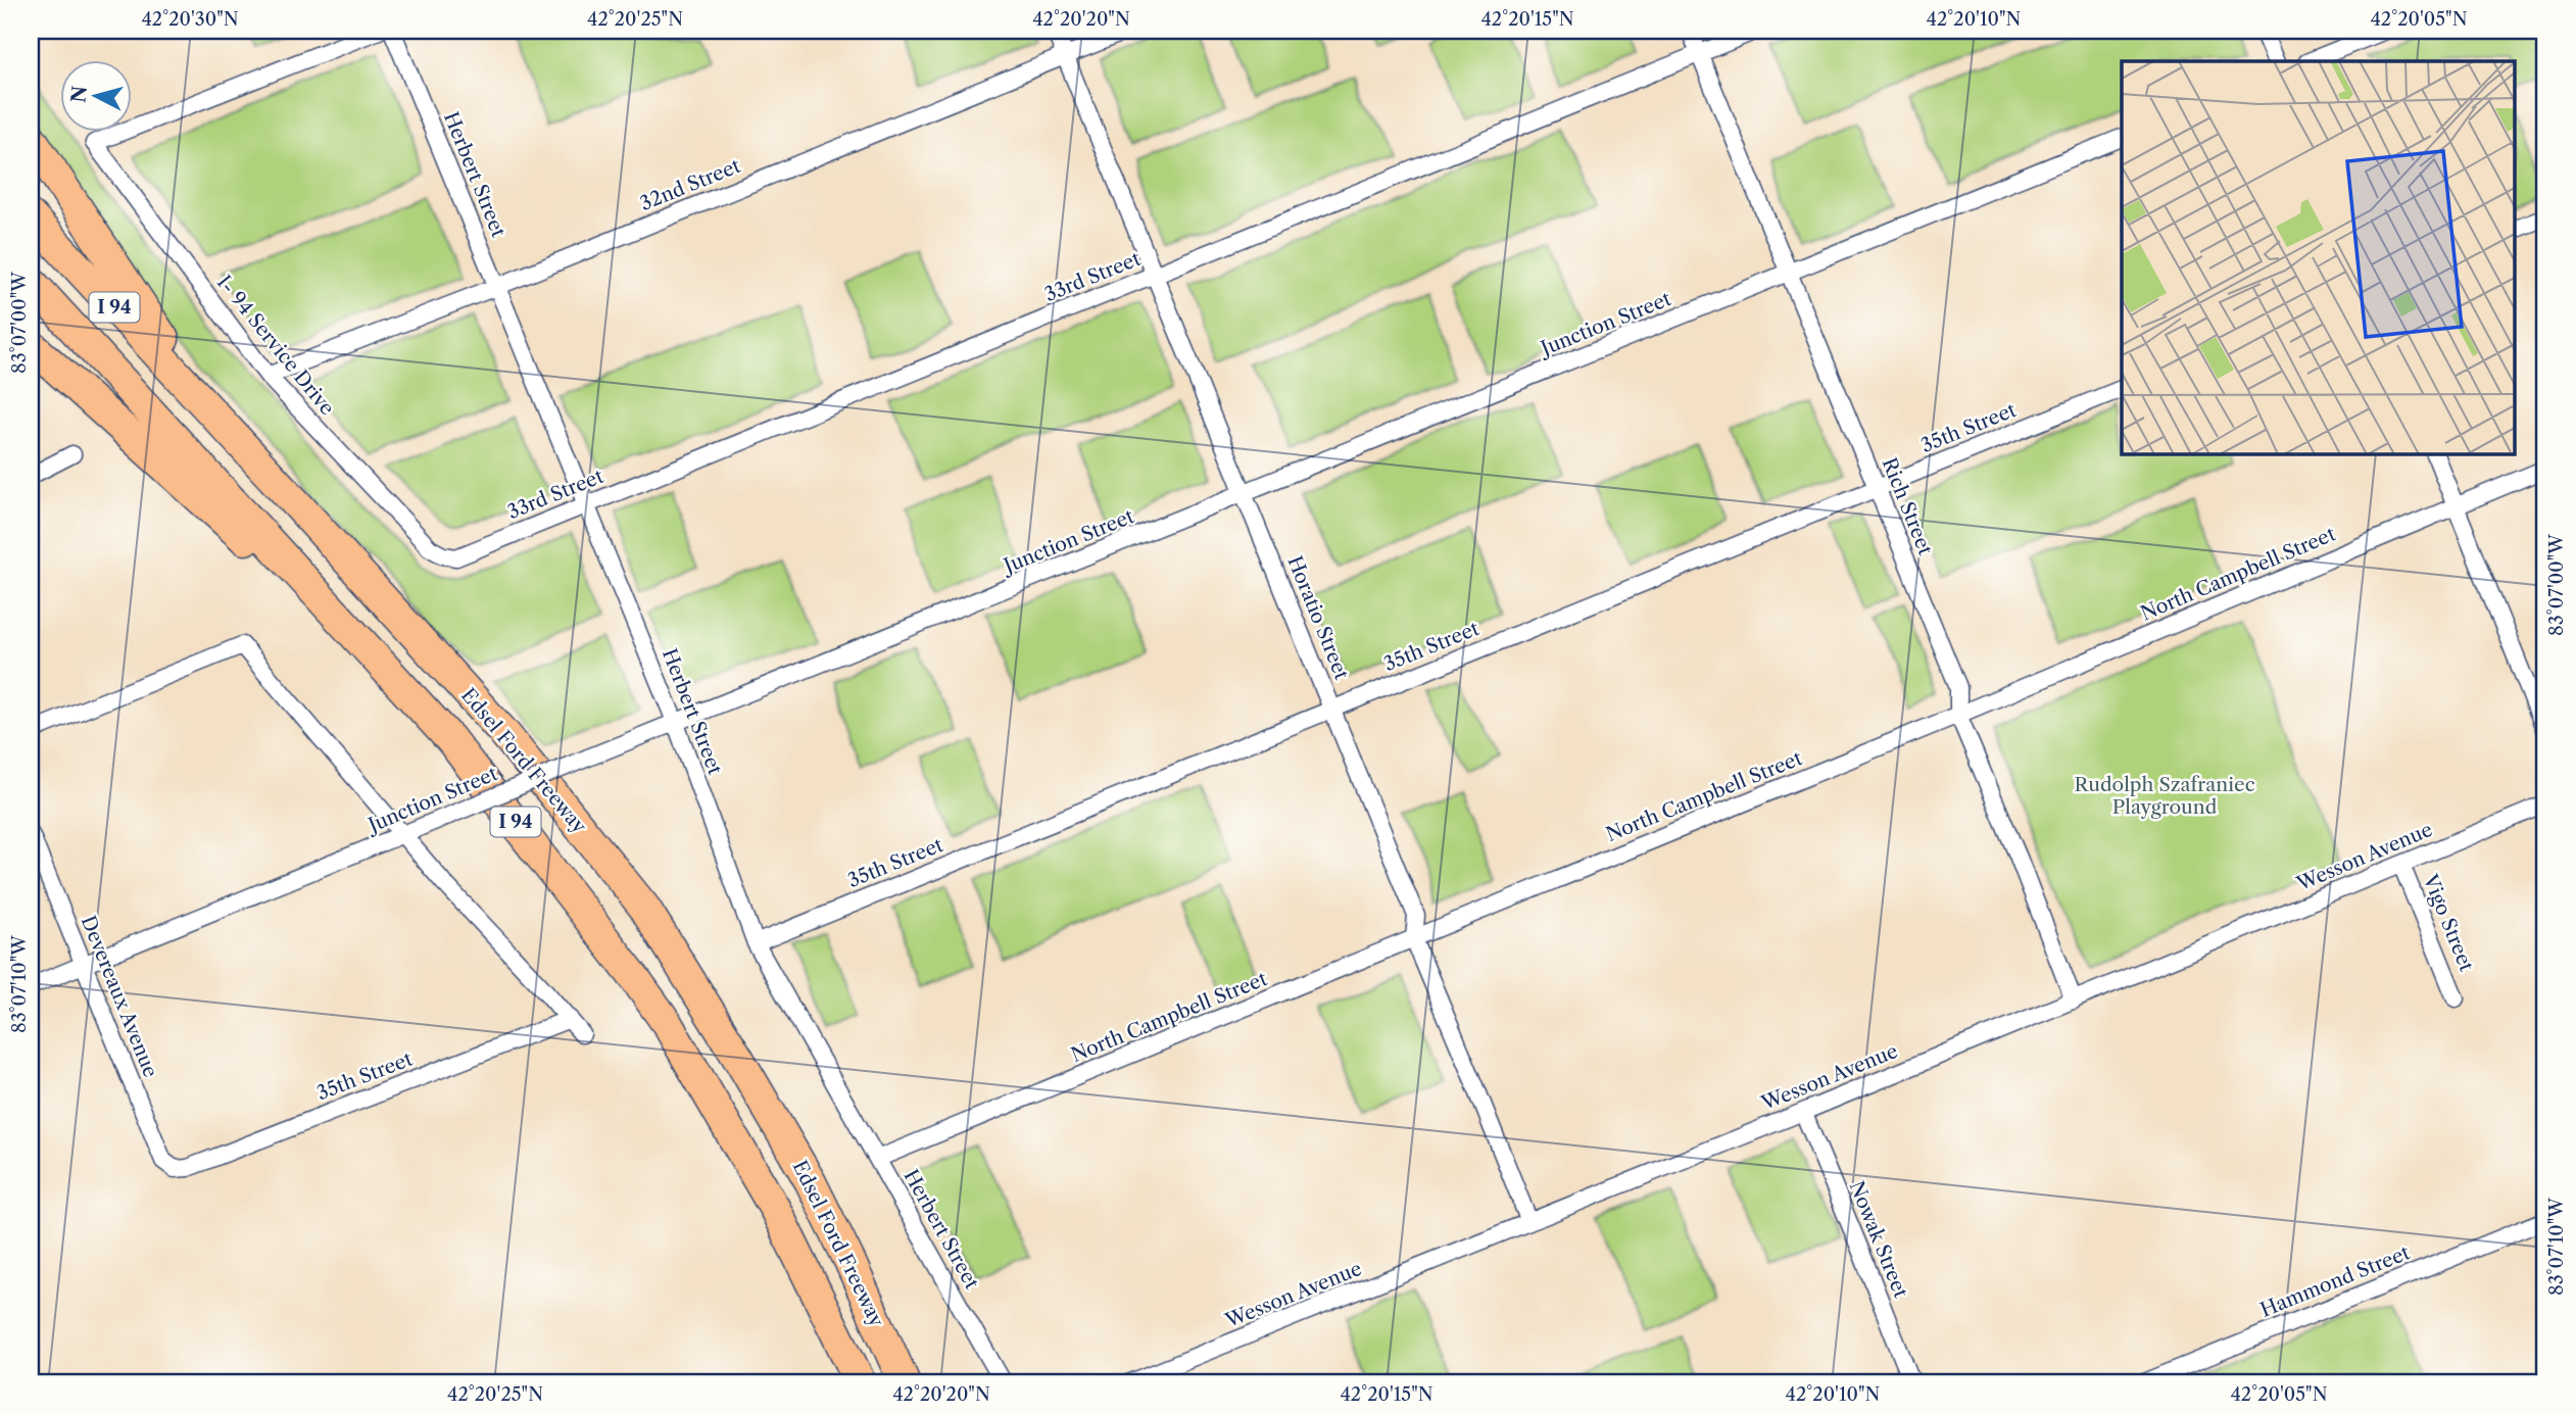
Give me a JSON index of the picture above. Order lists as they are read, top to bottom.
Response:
{
  "streets": {
    "highway": ["I 94", "Edsel Ford Freeway"],
    "street": [
      "Herbert Street",
      "32nd Street",
      "33rd Street",
      "Junction Street",
      "I- 94 Service Drive",
      "35th Street",
      "Rich Street",
      "North Campbell Street",
      "Horatio Street",
      "Wesson Avenue",
      "Vigo Street",
      "Devereaux Avenue",
      "Nowak Street",
      "Hammond Street"
    ]
  },
  "crossings": [
    ["Herbert Street", "32nd Street"],
    ["Herbert Street", "33rd Street"],
    ["Herbert Street", "Junction Street"],
    ["Herbert Street", "35th Street"],
    ["Herbert Street", "North Campbell Street"],
    ["32nd Street", "I- 94 Service Drive"],
    ["32nd Street", "Horatio Street"],
    ["33rd Street", "I- 94 Service Drive"],
    ["33rd Street", "Rich Street"],
    ["33rd Street", "Horatio Street"],
    ["Junction Street", "Rich Street"],
    ["Junction Street", "Horatio Street"],
    ["Junction Street", "Devereaux Avenue"],
    ["35th Street", "Rich Street"],
    ["35th Street", "Horatio Street"],
    ["35th Street", "Devereaux Avenue"],
    ["Rich Street", "North Campbell Street"],
    ["Rich Street", "Wesson Avenue"],
    ["North Campbell Street", "Horatio Street"],
    ["Horatio Street", "Wesson Avenue"],
    ["Wesson Avenue", "Vigo Street"],
    ["Wesson Avenue", "Nowak Street"]
  ],
  "parks": ["Rudolph Szafraniec Playground"],
  "north": "left",
  "coordinates": [
    "42°20'30\"N",
    "42°20'25\"N",
    "42°20'20\"N",
    "42°20'15\"N",
    "42°20'10\"N",
    "42°20'05\"N",
    "83°07'00\"W",
    "83°07'10\"W"
  ]
}
